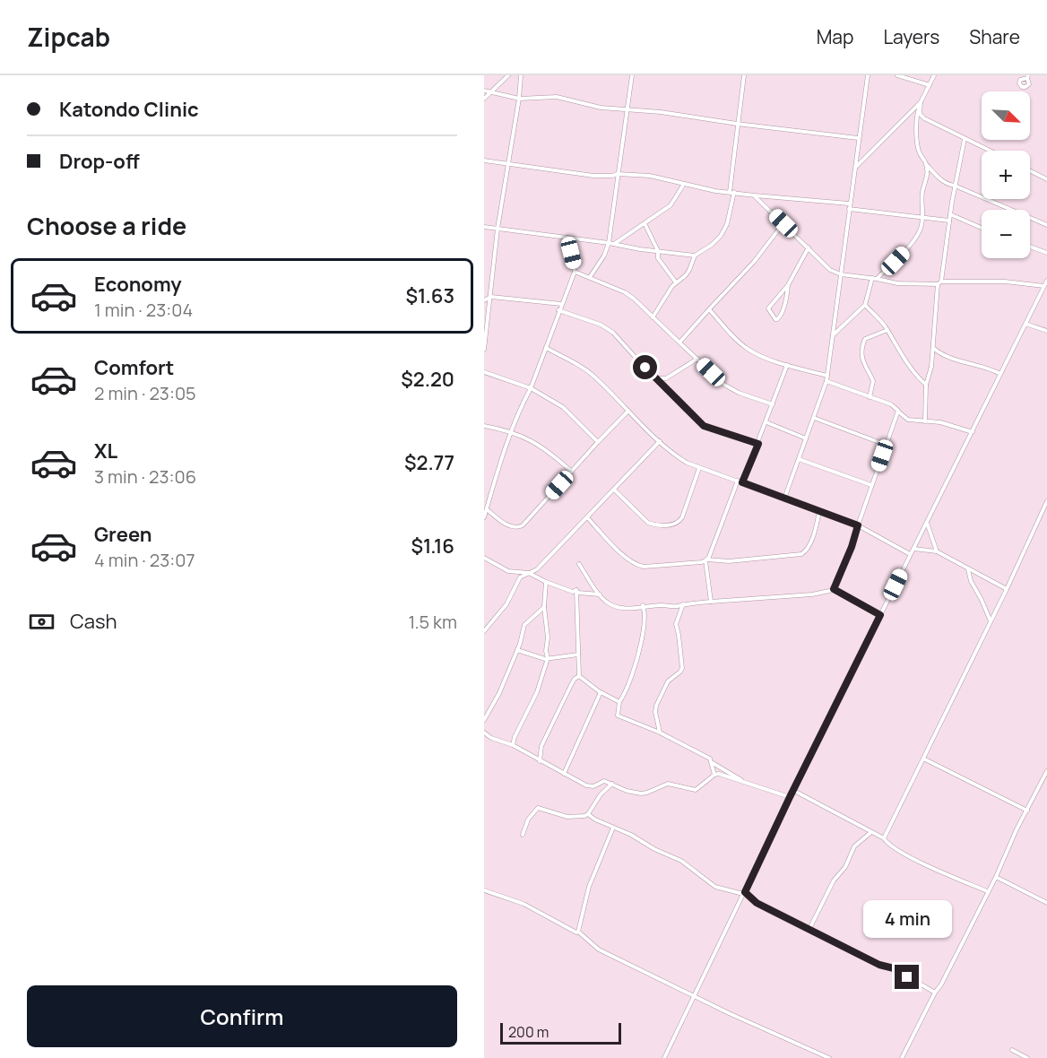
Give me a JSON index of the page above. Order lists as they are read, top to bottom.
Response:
{
  "scale_bar": "200 m",
  "north": "bottom right",
  "page": {
    "header": "Zipcab",
    "nav": ["Map", "Layers", "Share"],
    "banner": ["Katondo Clinic", "Drop-off"],
    "map_buttons": ["+", "−"],
    "heading": "Choose a ride",
    "list": [
      {
        "name": "Economy",
        "note": "1 min · 23:04",
        "value": "$1.63"
      },
      {
        "name": "Comfort",
        "note": "2 min · 23:05",
        "value": "$2.20"
      },
      {
        "name": "XL",
        "note": "3 min · 23:06",
        "value": "$2.77"
      },
      {
        "name": "Green",
        "note": "4 min · 23:07",
        "value": "$1.16"
      }
    ],
    "pay": ["Cash", "1.5 km"],
    "bubble": "4 min",
    "buttons": "Confirm",
    "scale": "200 m"
  }
}
